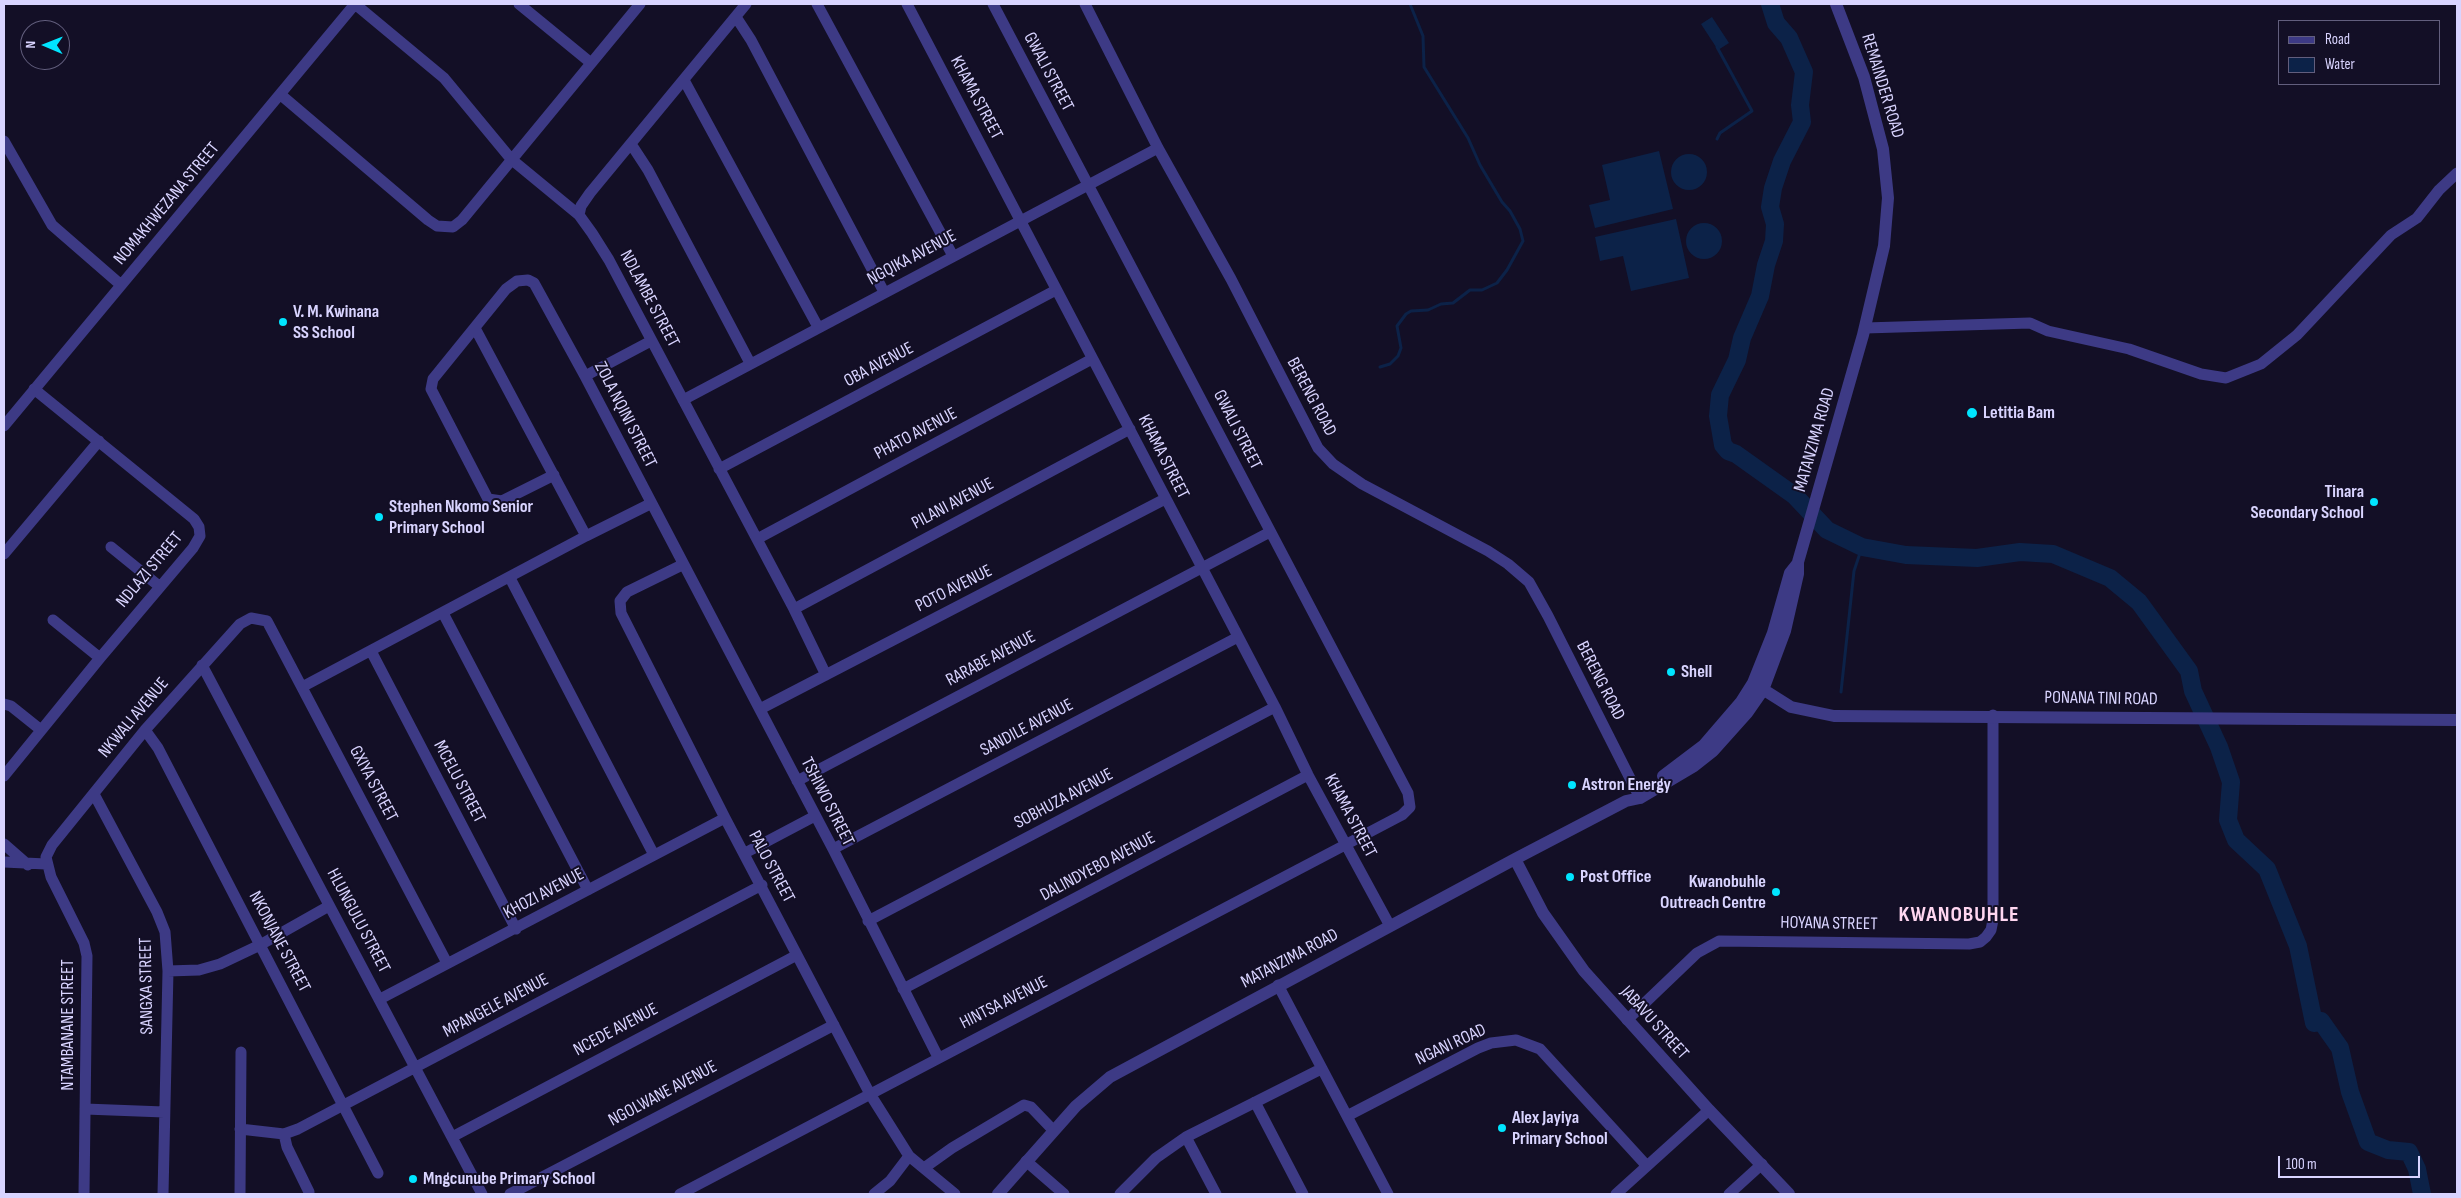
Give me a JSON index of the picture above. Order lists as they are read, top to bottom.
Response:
{
  "streets": {
    "street": [
      "GWALI STREET",
      "REMAINDER ROAD",
      "KHAMA STREET",
      "NOMAKHWEZANA STREET",
      "NGQIKA AVENUE",
      "NDLAMBE STREET",
      "OBA AVENUE",
      "BERENG ROAD",
      "ZOLA NQINI STREET",
      "PHATO AVENUE",
      "MATANZIMA ROAD",
      "PILANI AVENUE",
      "NDLAZI STREET",
      "POTO AVENUE",
      "RARABE AVENUE",
      "PONANA TINI ROAD",
      "NKWALI AVENUE",
      "SANDILE AVENUE",
      "MCELU STREET",
      "GXIYA STREET",
      "SOBHUZA AVENUE",
      "TSHIWO STREET",
      "PALO STREET",
      "DALINDYEBO AVENUE",
      "KHOZI AVENUE",
      "HLUNGULU STREET",
      "HOYANA STREET",
      "NKONJANE STREET",
      "SANGXA STREET",
      "HINTSA AVENUE",
      "MPANGELE AVENUE",
      "JABAVU STREET",
      "NTAMBANANE STREET",
      "NCEDE AVENUE",
      "NGANI ROAD",
      "NGOLWANE AVENUE"
    ]
  },
  "crossings": [
    ["GWALI STREET", "KHAMA STREET"],
    ["GWALI STREET", "NGQIKA AVENUE"],
    ["GWALI STREET", "RARABE AVENUE"],
    ["GWALI STREET", "HINTSA AVENUE"],
    ["REMAINDER ROAD", "MATANZIMA ROAD"],
    ["KHAMA STREET", "NGQIKA AVENUE"],
    ["KHAMA STREET", "OBA AVENUE"],
    ["KHAMA STREET", "PHATO AVENUE"],
    ["KHAMA STREET", "MATANZIMA ROAD"],
    ["KHAMA STREET", "PILANI AVENUE"],
    ["KHAMA STREET", "POTO AVENUE"],
    ["KHAMA STREET", "RARABE AVENUE"],
    ["KHAMA STREET", "SANDILE AVENUE"],
    ["KHAMA STREET", "SOBHUZA AVENUE"],
    ["KHAMA STREET", "DALINDYEBO AVENUE"],
    ["KHAMA STREET", "HINTSA AVENUE"],
    ["NOMAKHWEZANA STREET", "NDLAMBE STREET"],
    ["NOMAKHWEZANA STREET", "NDLAZI STREET"],
    ["NGQIKA AVENUE", "NDLAMBE STREET"],
    ["NGQIKA AVENUE", "BERENG ROAD"],
    ["NDLAMBE STREET", "OBA AVENUE"],
    ["NDLAMBE STREET", "PHATO AVENUE"],
    ["NDLAMBE STREET", "PILANI AVENUE"],
    ["NDLAMBE STREET", "POTO AVENUE"],
    ["BERENG ROAD", "MATANZIMA ROAD"],
    ["ZOLA NQINI STREET", "TSHIWO STREET"],
    ["ZOLA NQINI STREET", "PALO STREET"],
    ["MATANZIMA ROAD", "PONANA TINI ROAD"],
    ["MATANZIMA ROAD", "JABAVU STREET"],
    ["POTO AVENUE", "TSHIWO STREET"],
    ["RARABE AVENUE", "TSHIWO STREET"],
    ["PONANA TINI ROAD", "HOYANA STREET"],
    ["NKWALI AVENUE", "GXIYA STREET"],
    ["NKWALI AVENUE", "HLUNGULU STREET"],
    ["NKWALI AVENUE", "NKONJANE STREET"],
    ["NKWALI AVENUE", "SANGXA STREET"],
    ["NKWALI AVENUE", "NTAMBANANE STREET"],
    ["SANDILE AVENUE", "TSHIWO STREET"],
    ["MCELU STREET", "KHOZI AVENUE"],
    ["GXIYA STREET", "KHOZI AVENUE"],
    ["SOBHUZA AVENUE", "TSHIWO STREET"],
    ["TSHIWO STREET", "PALO STREET"],
    ["TSHIWO STREET", "DALINDYEBO AVENUE"],
    ["TSHIWO STREET", "HINTSA AVENUE"],
    ["PALO STREET", "KHOZI AVENUE"],
    ["PALO STREET", "HINTSA AVENUE"],
    ["PALO STREET", "MPANGELE AVENUE"],
    ["PALO STREET", "NCEDE AVENUE"],
    ["PALO STREET", "NGOLWANE AVENUE"],
    ["KHOZI AVENUE", "HLUNGULU STREET"],
    ["HLUNGULU STREET", "MPANGELE AVENUE"],
    ["HLUNGULU STREET", "NCEDE AVENUE"],
    ["HOYANA STREET", "JABAVU STREET"],
    ["NKONJANE STREET", "MPANGELE AVENUE"]
  ],
  "districts": ["KWANOBUHLE"],
  "places": [
    "V. M. Kwinana SS School",
    "Letitia Bam",
    "Tinara Secondary School",
    "Stephen Nkomo Senior Primary School",
    "Shell",
    "Astron Energy",
    "Post Office",
    "Kwanobuhle Outreach Centre",
    "Alex Jayiya Primary School",
    "Mngcunube Primary School"
  ],
  "legend": ["Road", "Water"],
  "scale_bar": "100 m",
  "north": "left"
}
